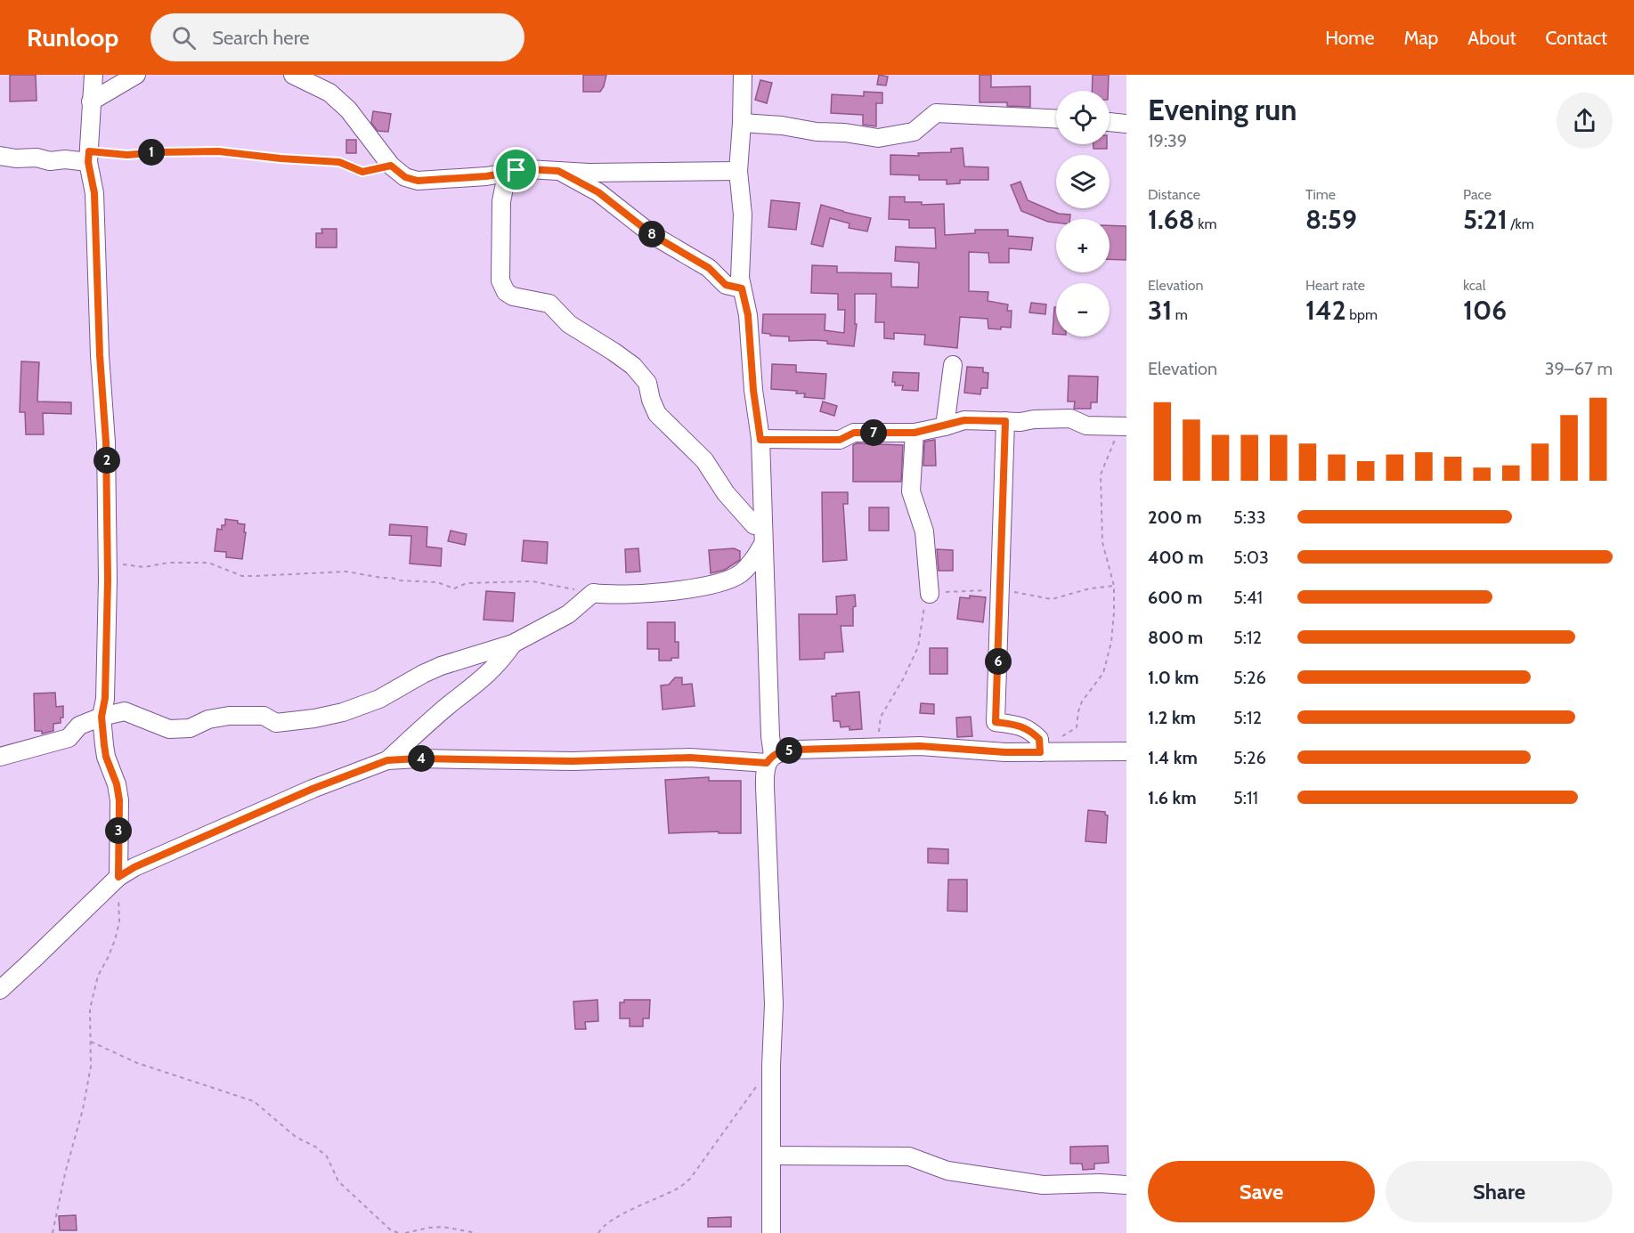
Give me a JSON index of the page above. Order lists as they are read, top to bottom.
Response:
{
  "page": {
    "header": "Runloop",
    "search": "Search here",
    "nav": [
      "Home",
      "Map",
      "About",
      "Contact"
    ],
    "heading": ["Evening run", "19:39"],
    "map_buttons": ["+", "−"],
    "pins": [
      "1",
      "8",
      "7",
      "2",
      "6",
      "5",
      "4",
      "3"
    ],
    "stats": [
      ["Distance", "1.68 km"],
      ["Time", "8:59"],
      ["Pace", "5:21 /km"],
      ["Elevation", "31 m"],
      ["Heart rate", "142 bpm"],
      ["kcal", "106"]
    ],
    "chart": ["Elevation", "39–67 m"],
    "list": [
      {
        "name": "200 m",
        "note": "5:33"
      },
      {
        "name": "400 m",
        "note": "5:03"
      },
      {
        "name": "600 m",
        "note": "5:41"
      },
      {
        "name": "800 m",
        "note": "5:12"
      },
      {
        "name": "1.0 km",
        "note": "5:26"
      },
      {
        "name": "1.2 km",
        "note": "5:12"
      },
      {
        "name": "1.4 km",
        "note": "5:26"
      },
      {
        "name": "1.6 km",
        "note": "5:11"
      }
    ],
    "buttons": ["Save", "Share"]
  }
}
